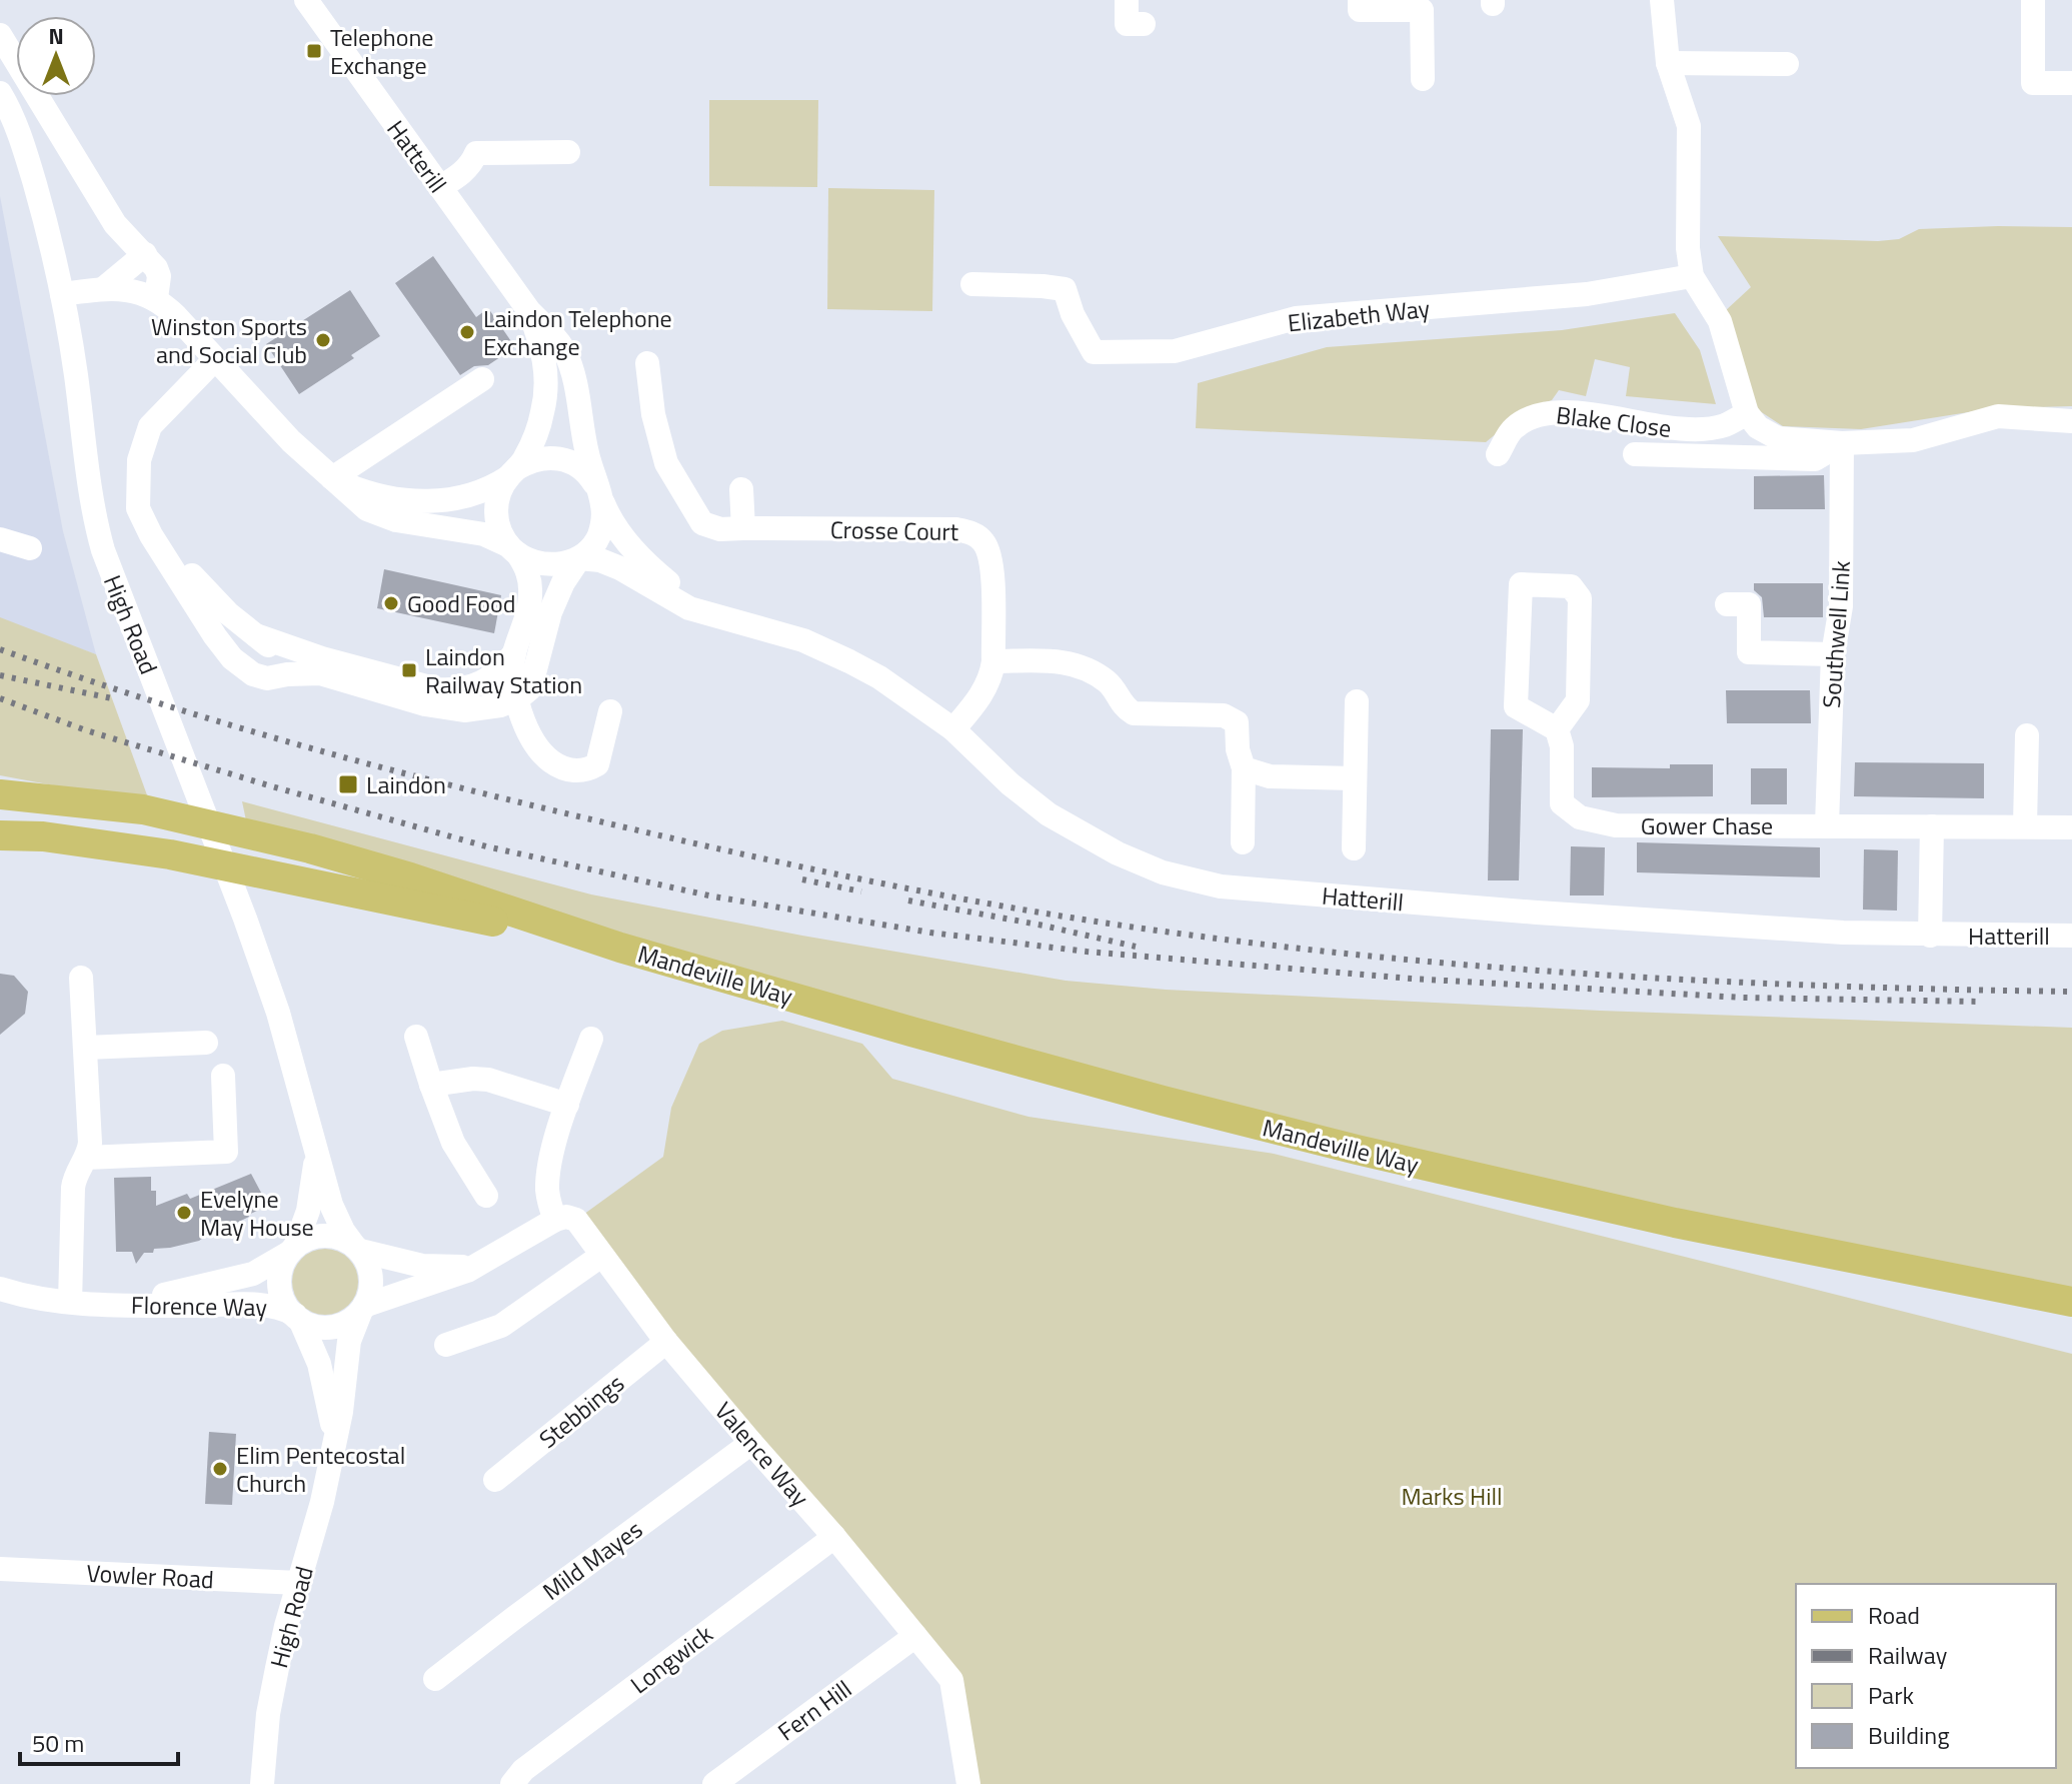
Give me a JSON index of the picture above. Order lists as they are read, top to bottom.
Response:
{
  "streets": {
    "main road": ["Mandeville Way"],
    "street": [
      "Hatterill",
      "Elizabeth Way",
      "Blake Close",
      "Crosse Court",
      "High Road",
      "Southwell Link",
      "Gower Chase",
      "Florence Way",
      "Stebbings",
      "Valence Way",
      "Mild Mayes",
      "Vowler Road",
      "Longwick",
      "Fern Hill"
    ]
  },
  "crossings": [
    ["Hatterill", "Crosse Court"],
    ["High Road", "Florence Way"],
    ["High Road", "Vowler Road"],
    ["Southwell Link", "Gower Chase"],
    ["Stebbings", "Valence Way"],
    ["Valence Way", "Mild Mayes"],
    ["Valence Way", "Longwick"],
    ["Valence Way", "Fern Hill"]
  ],
  "parks": ["Marks Hill"],
  "places": {
    "transit": ["Telephone Exchange", "Laindon Railway Station", "Laindon"],
    "other": [
      "Laindon Telephone Exchange",
      "Winston Sports and Social Club",
      "Good Food",
      "Evelyne May House",
      "Elim Pentecostal Church"
    ]
  },
  "legend": [
    "Road",
    "Railway",
    "Park",
    "Building"
  ],
  "scale_bar": "50 m",
  "north": "top"
}
